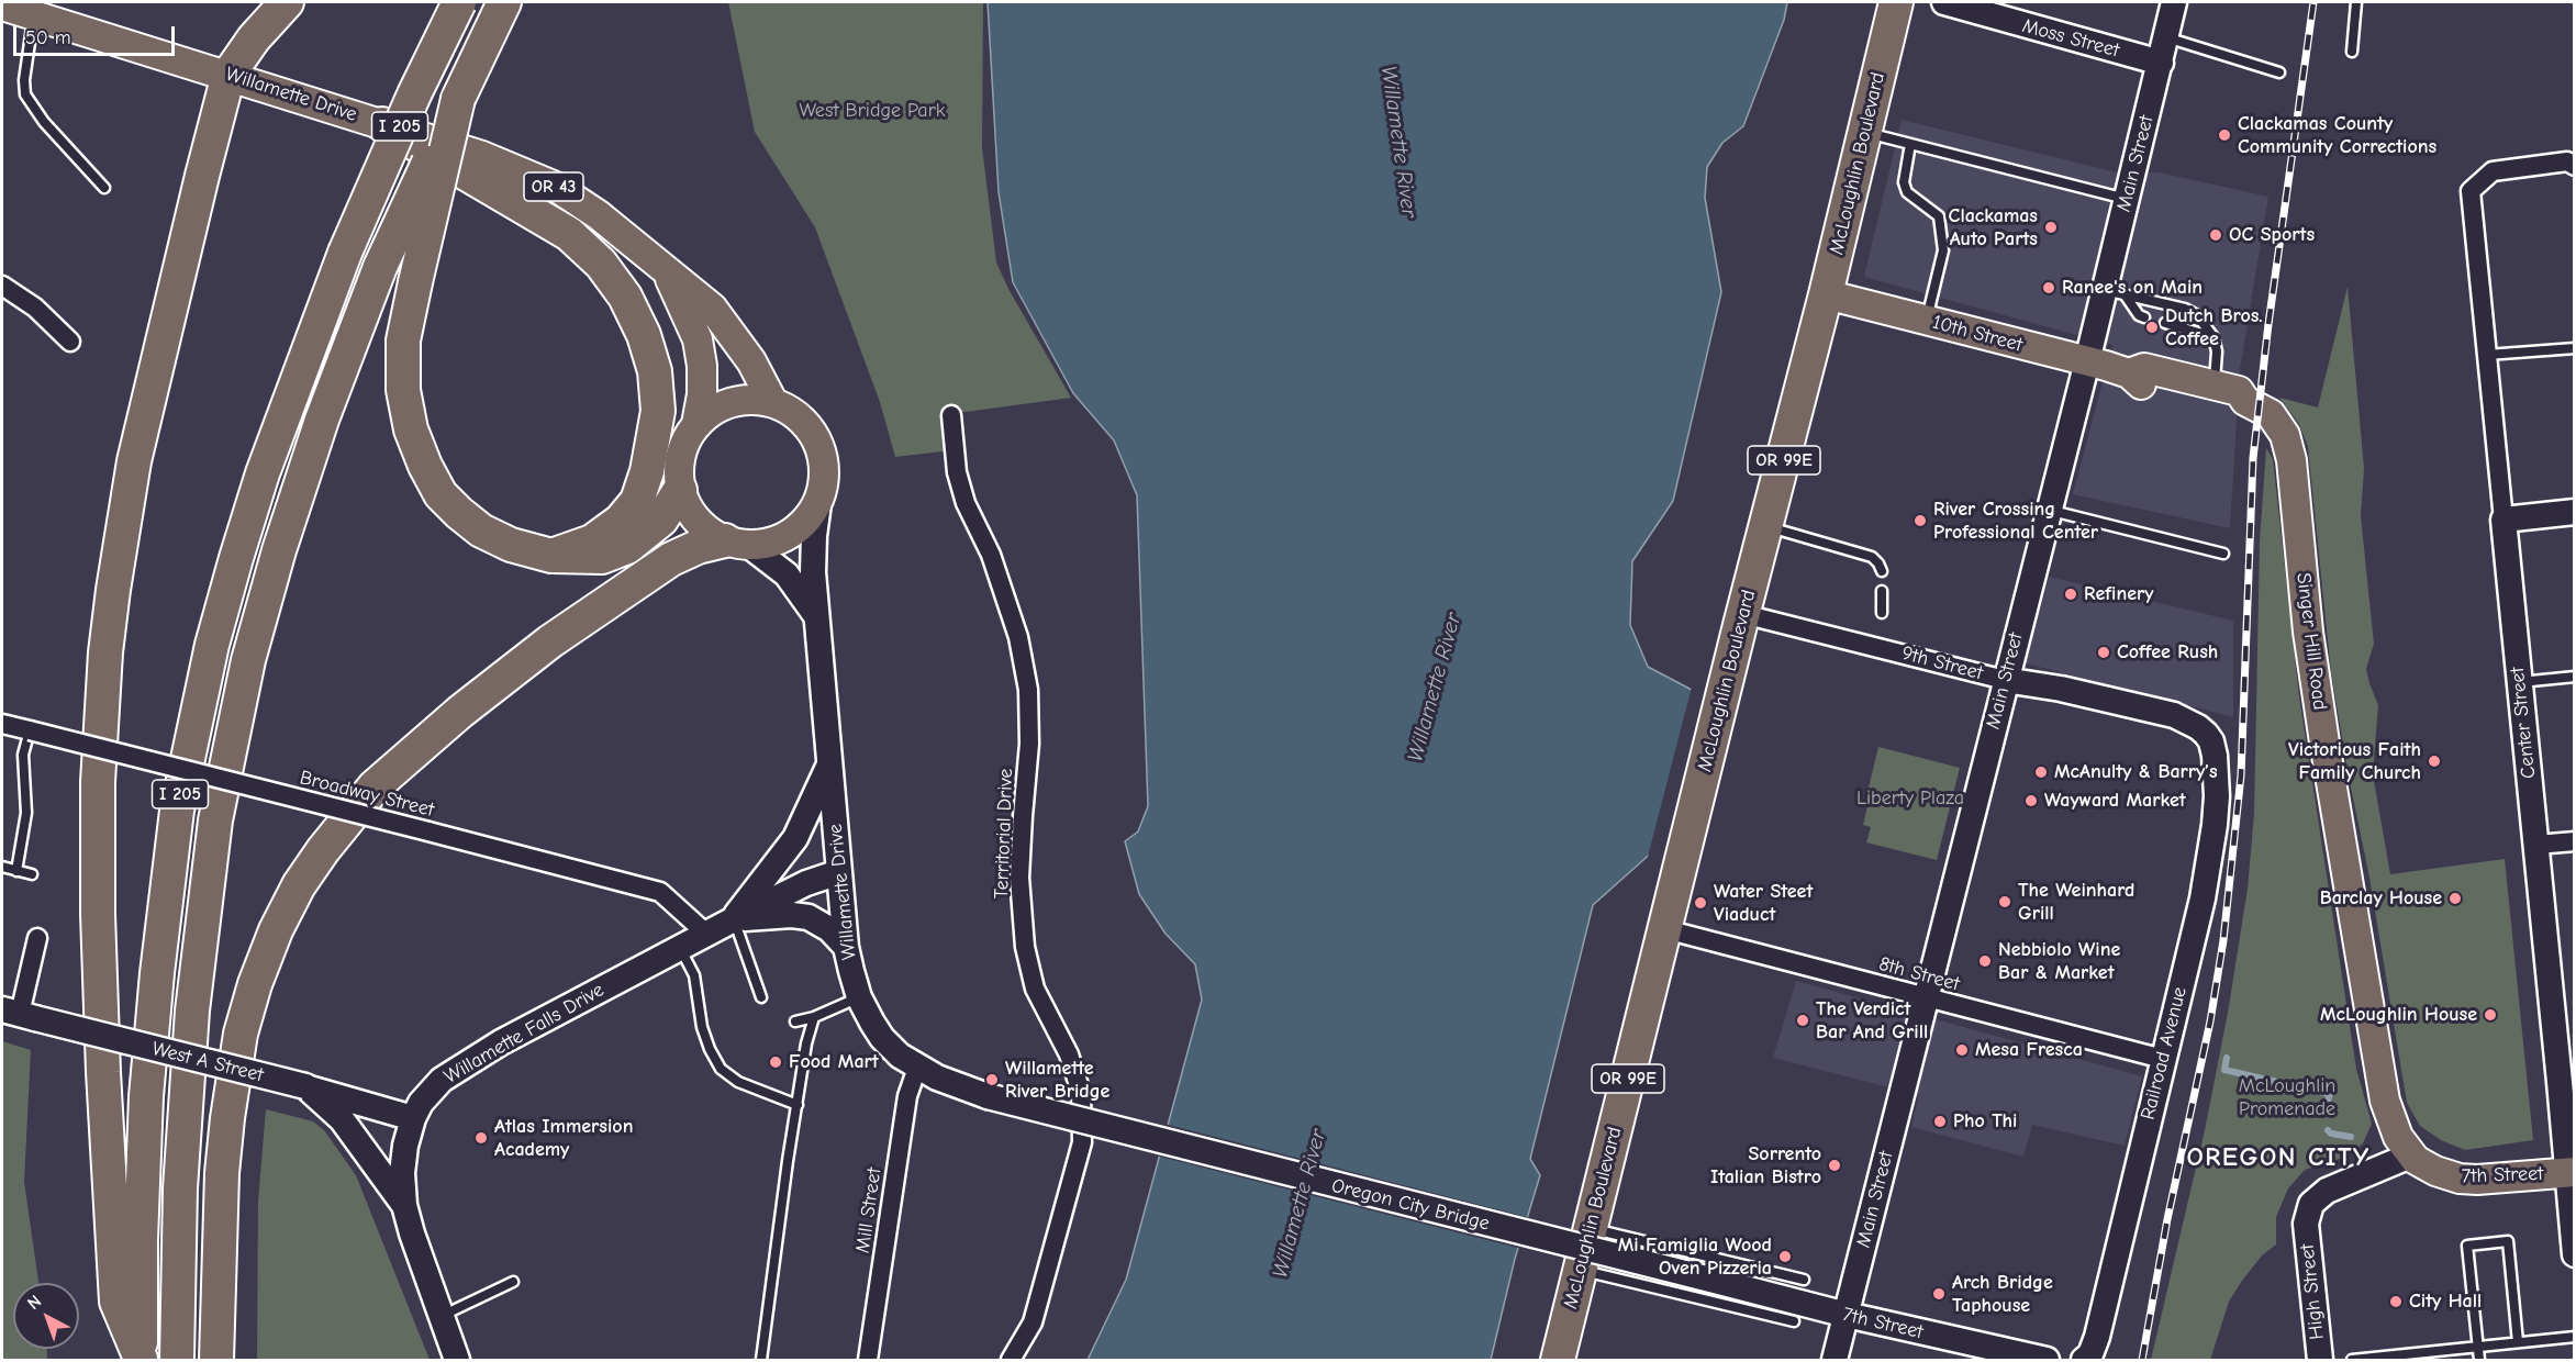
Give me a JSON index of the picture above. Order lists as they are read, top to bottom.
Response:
{
  "streets": {
    "highway": ["I 205", "McLoughlin Boulevard", "OR 99E"],
    "main road": [
      "Moss Street",
      "Willamette Drive",
      "Main Street",
      "OR 43",
      "10th Street",
      "Singer Hill Road",
      "9th Street",
      "Center Street",
      "Willamette Falls Drive",
      "Railroad Avenue",
      "West A Street",
      "7th Street",
      "Oregon City Bridge",
      "High Street"
    ],
    "street": [
      "Broadway Street",
      "Territorial Drive",
      "8th Street",
      "Mill Street"
    ]
  },
  "crossings": [
    ["Moss Street", "Main Street"],
    ["Willamette Drive", "OR 43"],
    ["Willamette Drive", "Willamette Falls Drive"],
    ["Willamette Drive", "Oregon City Bridge"],
    ["Willamette Drive", "Mill Street"],
    ["McLoughlin Boulevard", "10th Street"],
    ["McLoughlin Boulevard", "9th Street"],
    ["McLoughlin Boulevard", "8th Street"],
    ["Main Street", "10th Street"],
    ["Main Street", "9th Street"],
    ["Main Street", "8th Street"],
    ["Main Street", "7th Street"],
    ["10th Street", "Singer Hill Road"],
    ["Singer Hill Road", "7th Street"],
    ["Singer Hill Road", "High Street"],
    ["9th Street", "Railroad Avenue"],
    ["Center Street", "7th Street"],
    ["Broadway Street", "Willamette Falls Drive"],
    ["8th Street", "Railroad Avenue"],
    ["Willamette Falls Drive", "West A Street"],
    ["7th Street", "Oregon City Bridge"],
    ["7th Street", "High Street"]
  ],
  "districts": ["OREGON CITY"],
  "water": ["Willamette River"],
  "parks": ["West Bridge Park", "Liberty Plaza", "McLoughlin Promenade"],
  "places": [
    "Clackamas County Community Corrections",
    "Clackamas Auto Parts",
    "OC Sports",
    "Ranee's on Main",
    "Dutch Bros. Coffee",
    "River Crossing Professional Center",
    "Refinery",
    "Coffee Rush",
    "Victorious Faith Family Church",
    "McAnulty & Barry’s",
    "Wayward Market",
    "Barclay House",
    "The Weinhard Grill",
    "Water Steet Viaduct",
    "Nebbiolo Wine Bar & Market",
    "McLoughlin House",
    "The Verdict Bar And Grill",
    "Mesa Fresca",
    "Food Mart",
    "Willamette River Bridge",
    "Pho Thi",
    "Atlas Immersion Academy",
    "Sorrento Italian Bistro",
    "Mi Famiglia Wood Oven Pizzeria",
    "Arch Bridge Taphouse",
    "City Hall"
  ],
  "scale_bar": "50 m",
  "north": "top left"
}
